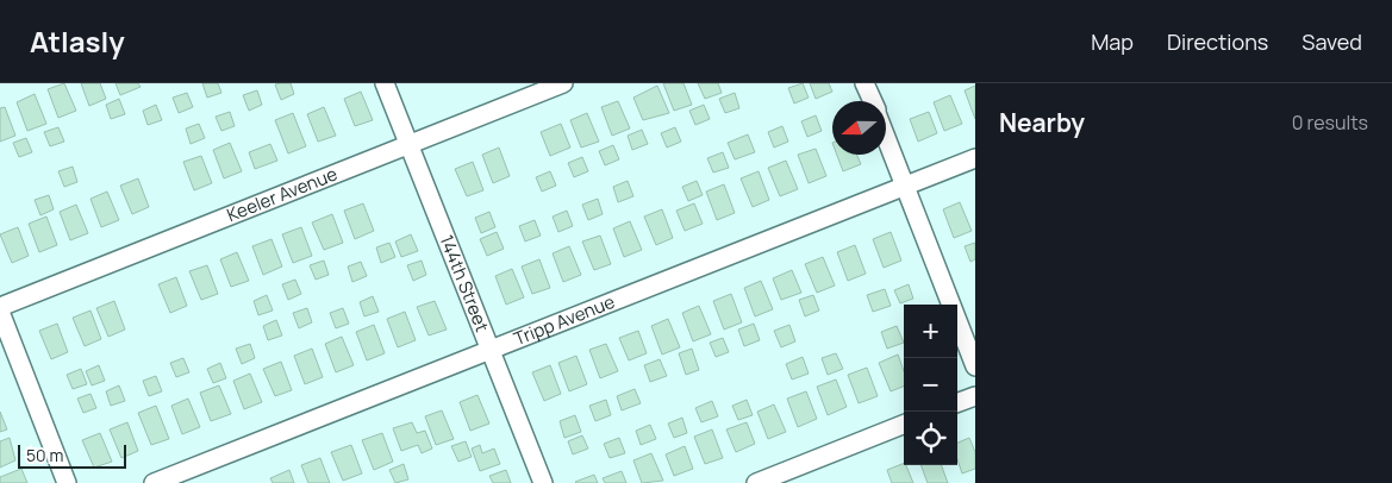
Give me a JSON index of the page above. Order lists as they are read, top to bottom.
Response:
{
  "streets": {
    "street": ["Keeler Avenue", "144th Street", "Tripp Avenue"]
  },
  "crossings": [
    ["Keeler Avenue", "144th Street"],
    ["144th Street", "Tripp Avenue"]
  ],
  "scale_bar": "50 m",
  "north": "left",
  "page": {
    "header": "Atlasly",
    "nav": ["Map", "Directions", "Saved"],
    "heading": ["Nearby", "0 results"],
    "map_buttons": ["+", "−"],
    "scale": "50 m"
  }
}
